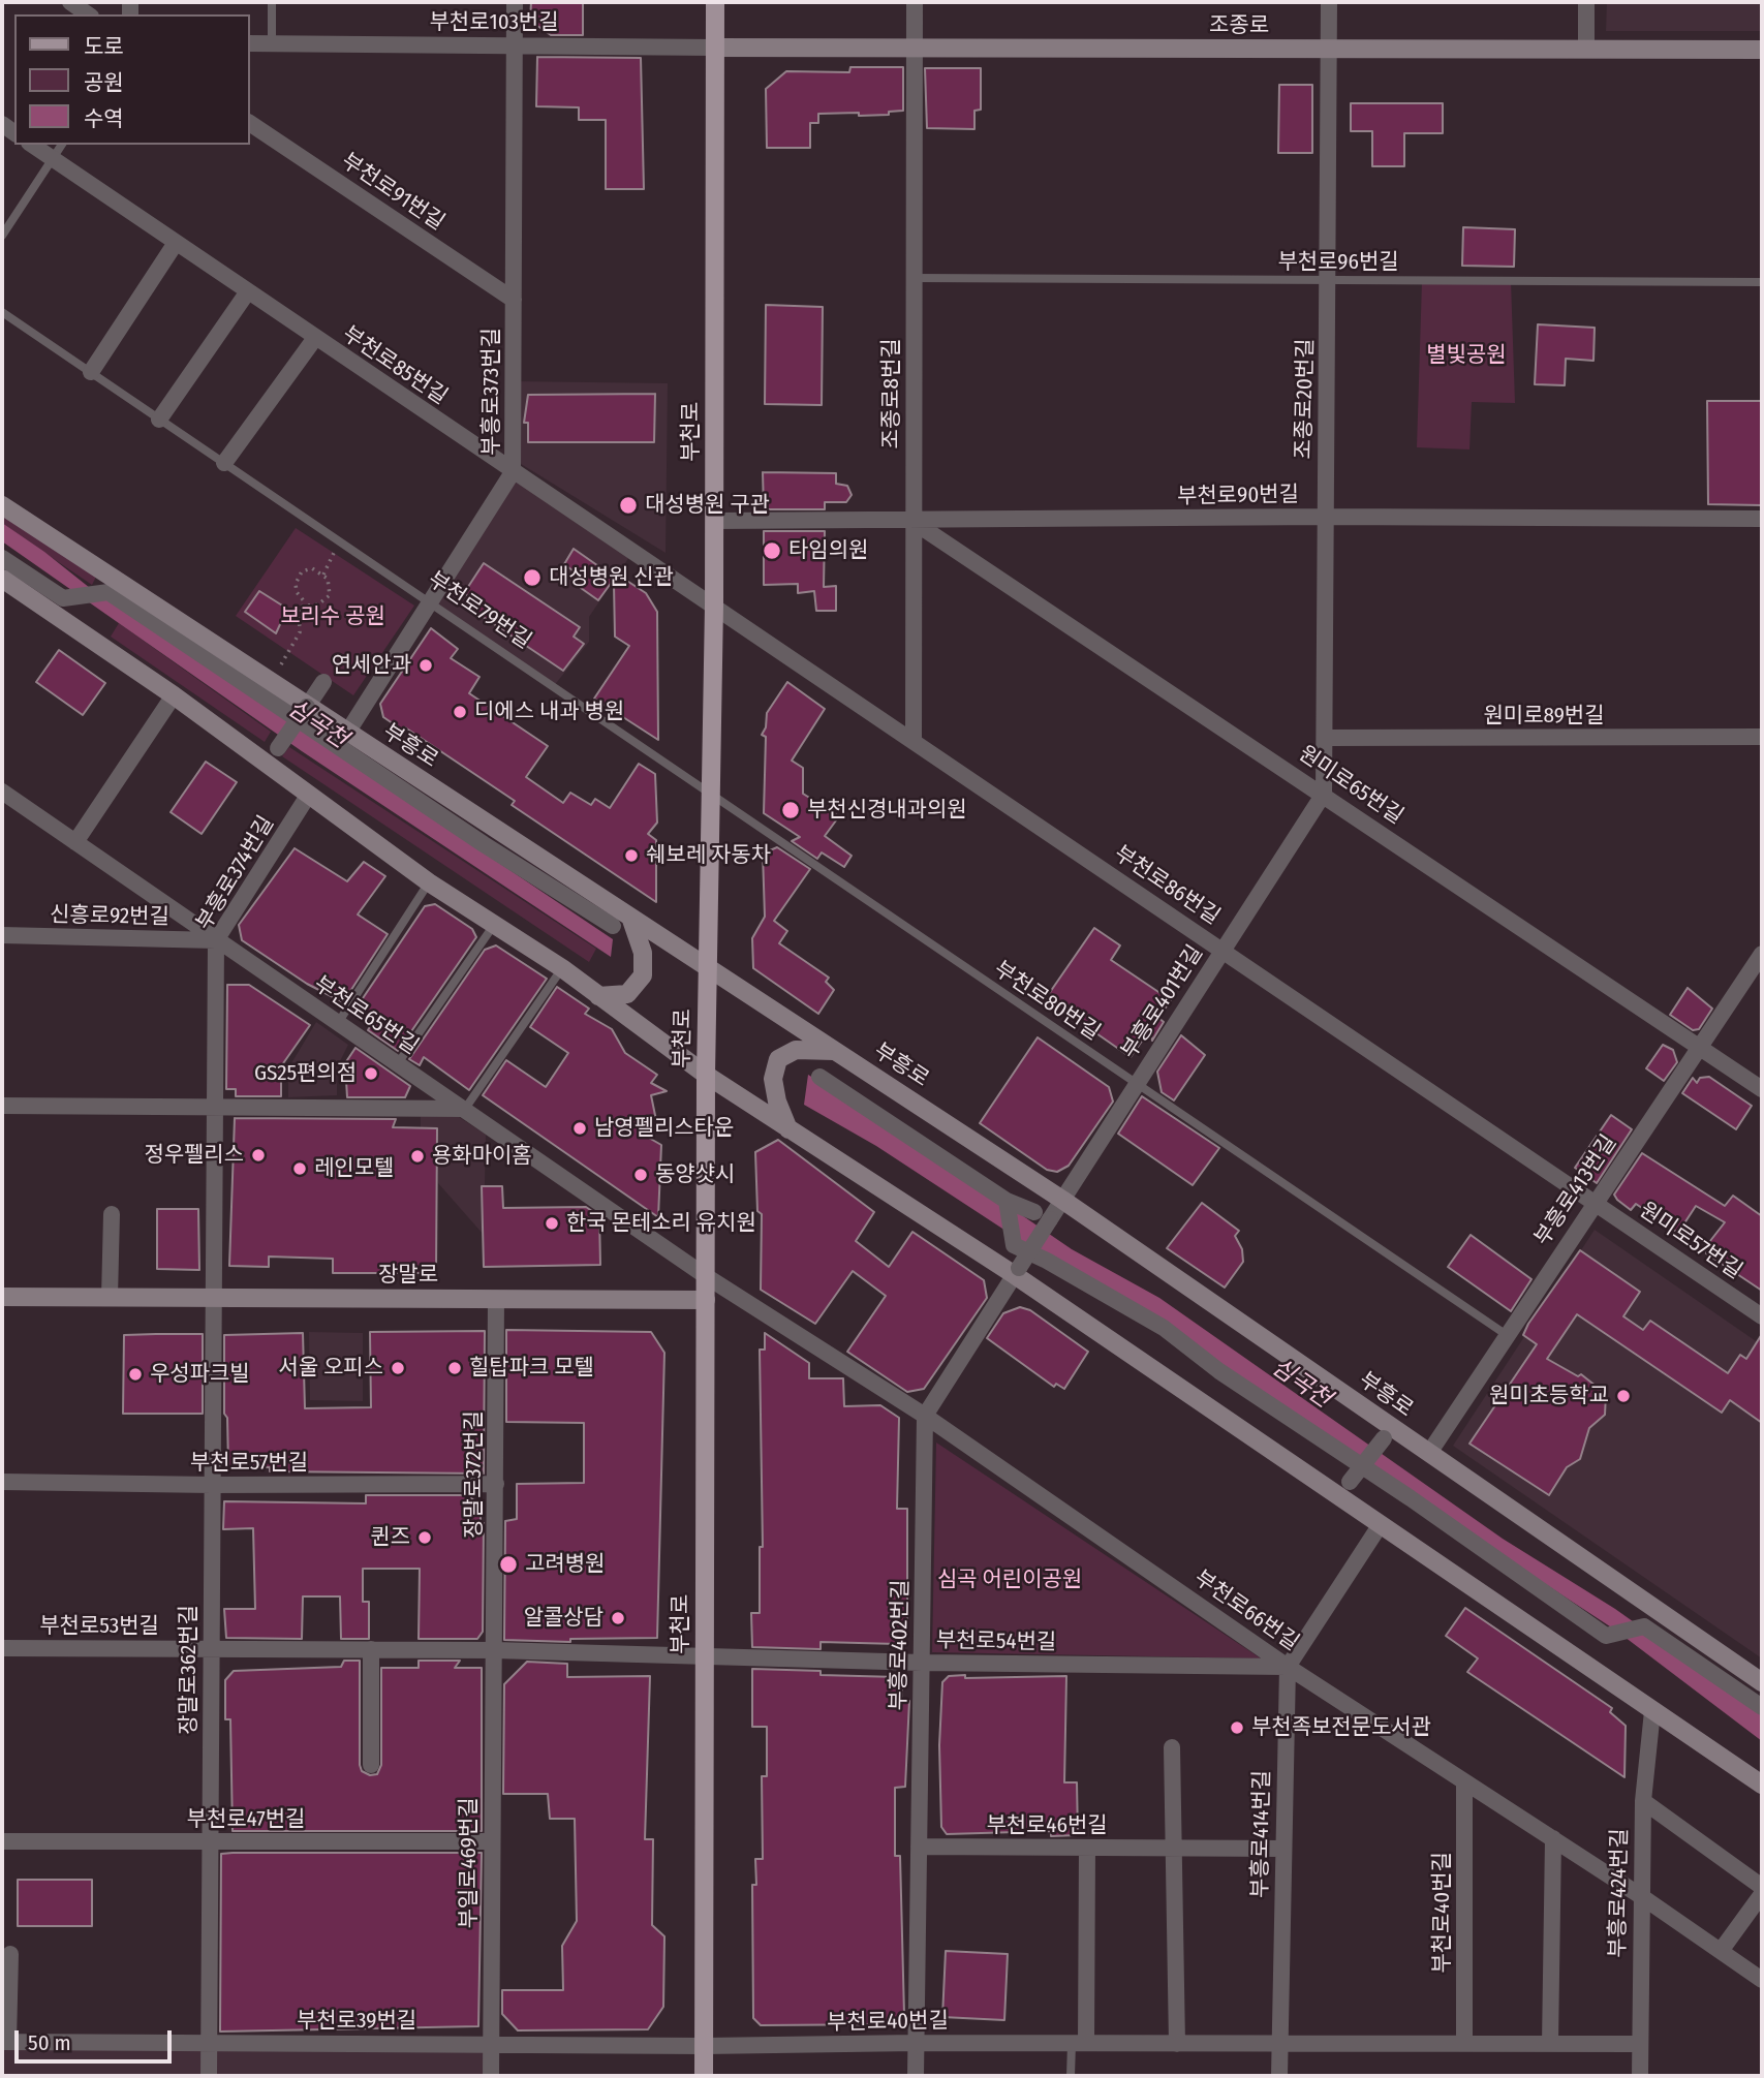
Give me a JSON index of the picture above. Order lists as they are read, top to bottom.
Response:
{
  "streets": {
    "main road": ["부천로"],
    "street": [
      "부천로103번길",
      "조종로",
      "부천로91번길",
      "부천로85번길",
      "부흥로373번길",
      "조종로8번길",
      "조종로20번길",
      "부천로90번길",
      "원미로89번길",
      "부흥로",
      "원미로65번길",
      "부흥로374번길",
      "부천로86번길",
      "신흥로92번길",
      "부흥로401번길",
      "부천로65번길",
      "부흥로413번길",
      "원미로57번길",
      "장말로",
      "부천로57번길",
      "장말로372번길",
      "부천로66번길",
      "부천로53번길",
      "부천로54번길",
      "부흥로402번길",
      "장말로362번길",
      "부천로47번길",
      "부천로46번길",
      "부흥로414번길",
      "부일로469번길",
      "부흥로424번길",
      "부천로40번길",
      "부천로39번길"
    ],
    "lane": ["부천로96번길", "부천로79번길", "부천로80번길"]
  },
  "crossings": [
    ["부천로103번길", "조종로"],
    ["부천로103번길", "부흥로373번길"],
    ["부천로103번길", "부천로"],
    ["조종로", "조종로8번길"],
    ["조종로", "조종로20번길"],
    ["조종로", "부천로"],
    ["부천로91번길", "부흥로373번길"],
    ["부천로96번길", "조종로8번길"],
    ["부천로96번길", "조종로20번길"],
    ["부천로85번길", "부흥로373번길"],
    ["부천로85번길", "부천로"],
    ["부천로85번길", "부천로86번길"],
    ["부흥로373번길", "부천로79번길"],
    ["부흥로373번길", "부흥로"],
    ["조종로8번길", "부천로90번길"],
    ["조종로8번길", "원미로65번길"],
    ["조종로8번길", "부천로86번길"],
    ["조종로20번길", "부천로90번길"],
    ["조종로20번길", "원미로89번길"],
    ["조종로20번길", "원미로65번길"],
    ["조종로20번길", "부흥로401번길"],
    ["부천로", "부천로90번길"],
    ["부천로", "부천로79번길"],
    ["부천로", "부흥로"],
    ["부천로", "부천로86번길"],
    ["부천로", "부천로80번길"],
    ["부천로", "부천로65번길"],
    ["부천로", "장말로"],
    ["부천로", "부천로66번길"],
    ["부천로", "부천로53번길"],
    ["부천로", "부천로54번길"],
    ["부천로", "부천로40번길"],
    ["부천로", "부천로39번길"],
    ["부천로90번길", "원미로65번길"],
    ["부천로79번길", "부천로80번길"],
    ["부흥로", "부흥로401번길"],
    ["부흥로", "부흥로413번길"],
    ["원미로65번길", "부흥로401번길"],
    ["원미로65번길", "부흥로413번길"],
    ["부흥로374번길", "신흥로92번길"],
    ["부흥로374번길", "부천로65번길"],
    ["부흥로374번길", "장말로"],
    ["부흥로374번길", "장말로362번길"],
    ["부천로86번길", "부흥로401번길"],
    ["부천로86번길", "부흥로413번길"],
    ["부천로86번길", "원미로57번길"],
    ["신흥로92번길", "부천로65번길"],
    ["부천로80번길", "부흥로401번길"],
    ["부천로80번길", "부흥로413번길"],
    ["부천로65번길", "부천로66번길"],
    ["부흥로413번길", "원미로57번길"],
    ["장말로", "장말로372번길"],
    ["장말로", "장말로362번길"],
    ["부천로57번길", "장말로372번길"],
    ["부천로57번길", "장말로362번길"],
    ["장말로372번길", "부천로53번길"],
    ["장말로372번길", "부일로469번길"],
    ["부천로66번길", "부천로54번길"],
    ["부천로66번길", "부흥로402번길"],
    ["부천로66번길", "부흥로414번길"],
    ["부천로66번길", "부흥로424번길"],
    ["부천로66번길", "부천로40번길"],
    ["부천로53번길", "부천로54번길"],
    ["부천로53번길", "장말로362번길"],
    ["부천로53번길", "부일로469번길"],
    ["부천로54번길", "부흥로402번길"],
    ["부천로54번길", "부흥로414번길"],
    ["부흥로402번길", "부천로46번길"],
    ["부흥로402번길", "부천로40번길"],
    ["장말로362번길", "부천로47번길"],
    ["장말로362번길", "부천로39번길"],
    ["부천로47번길", "부일로469번길"],
    ["부천로46번길", "부흥로414번길"],
    ["부흥로414번길", "부천로40번길"],
    ["부일로469번길", "부천로39번길"],
    ["부흥로424번길", "부천로40번길"],
    ["부천로40번길", "부천로39번길"]
  ],
  "water": ["심곡천"],
  "parks": ["별빛공원", "보리수 공원", "심곡 어린이공원"],
  "places": [
    "대성병원 구관",
    "타임의원",
    "대성병원 신관",
    "연세안과",
    "디에스 내과 병원",
    "부천신경내과의원",
    "쉐보레 자동차",
    "GS25편의점",
    "남영펠리스타운",
    "정우펠리스",
    "용화마이홈",
    "레인모텔",
    "동양샷시",
    "한국 몬테소리 유치원",
    "서울 오피스",
    "힐탑파크 모텔",
    "우성파크빌",
    "원미초등학교",
    "퀸즈",
    "고려병원",
    "알콜상담",
    "부천족보전문도서관"
  ],
  "legend": ["도로", "공원", "수역"],
  "scale_bar": "50 m"
}
